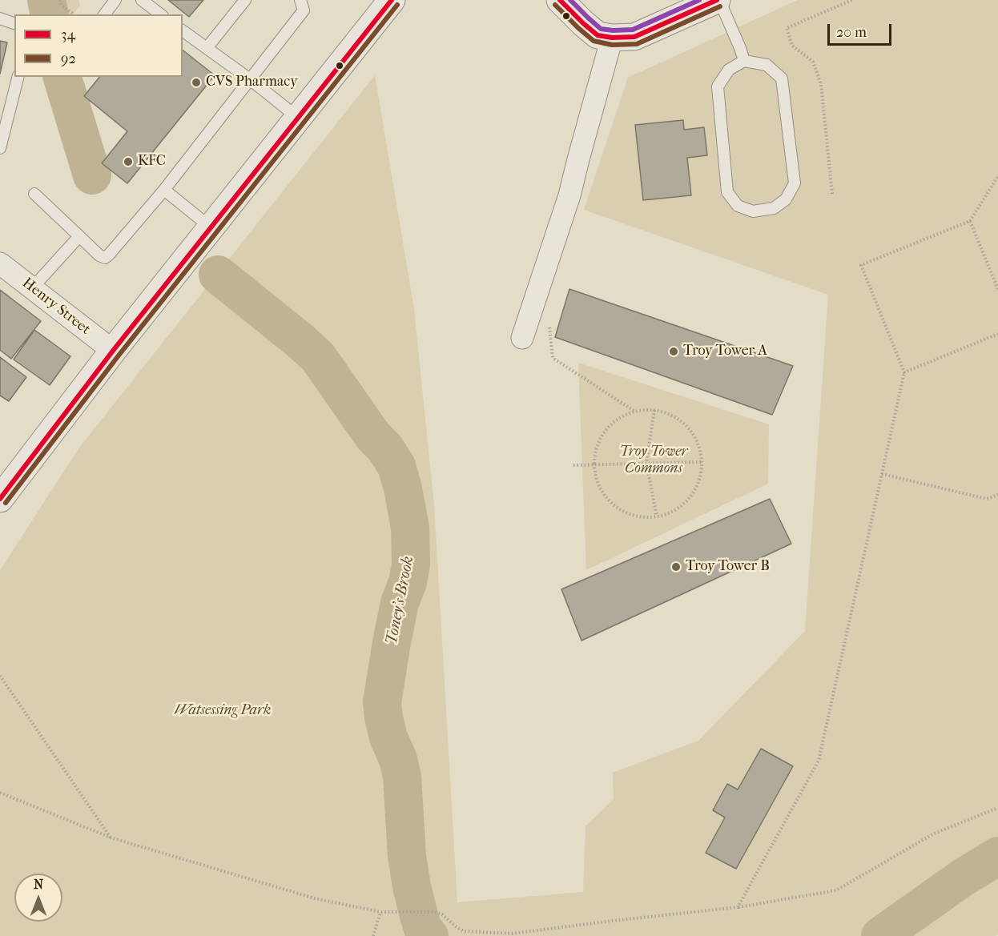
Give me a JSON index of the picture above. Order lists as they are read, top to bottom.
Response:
{
  "streets": {
    "street": ["Henry Street"]
  },
  "water": ["Toney's Brook"],
  "parks": ["Troy Tower Commons", "Watsessing Park"],
  "places": [
    "CVS Pharmacy",
    "KFC",
    "Troy Tower A",
    "Troy Tower B"
  ],
  "lines": ["transit line 34", "transit line 92"],
  "legend": ["34", "92"],
  "scale_bar": "20 m",
  "north": "top"
}
